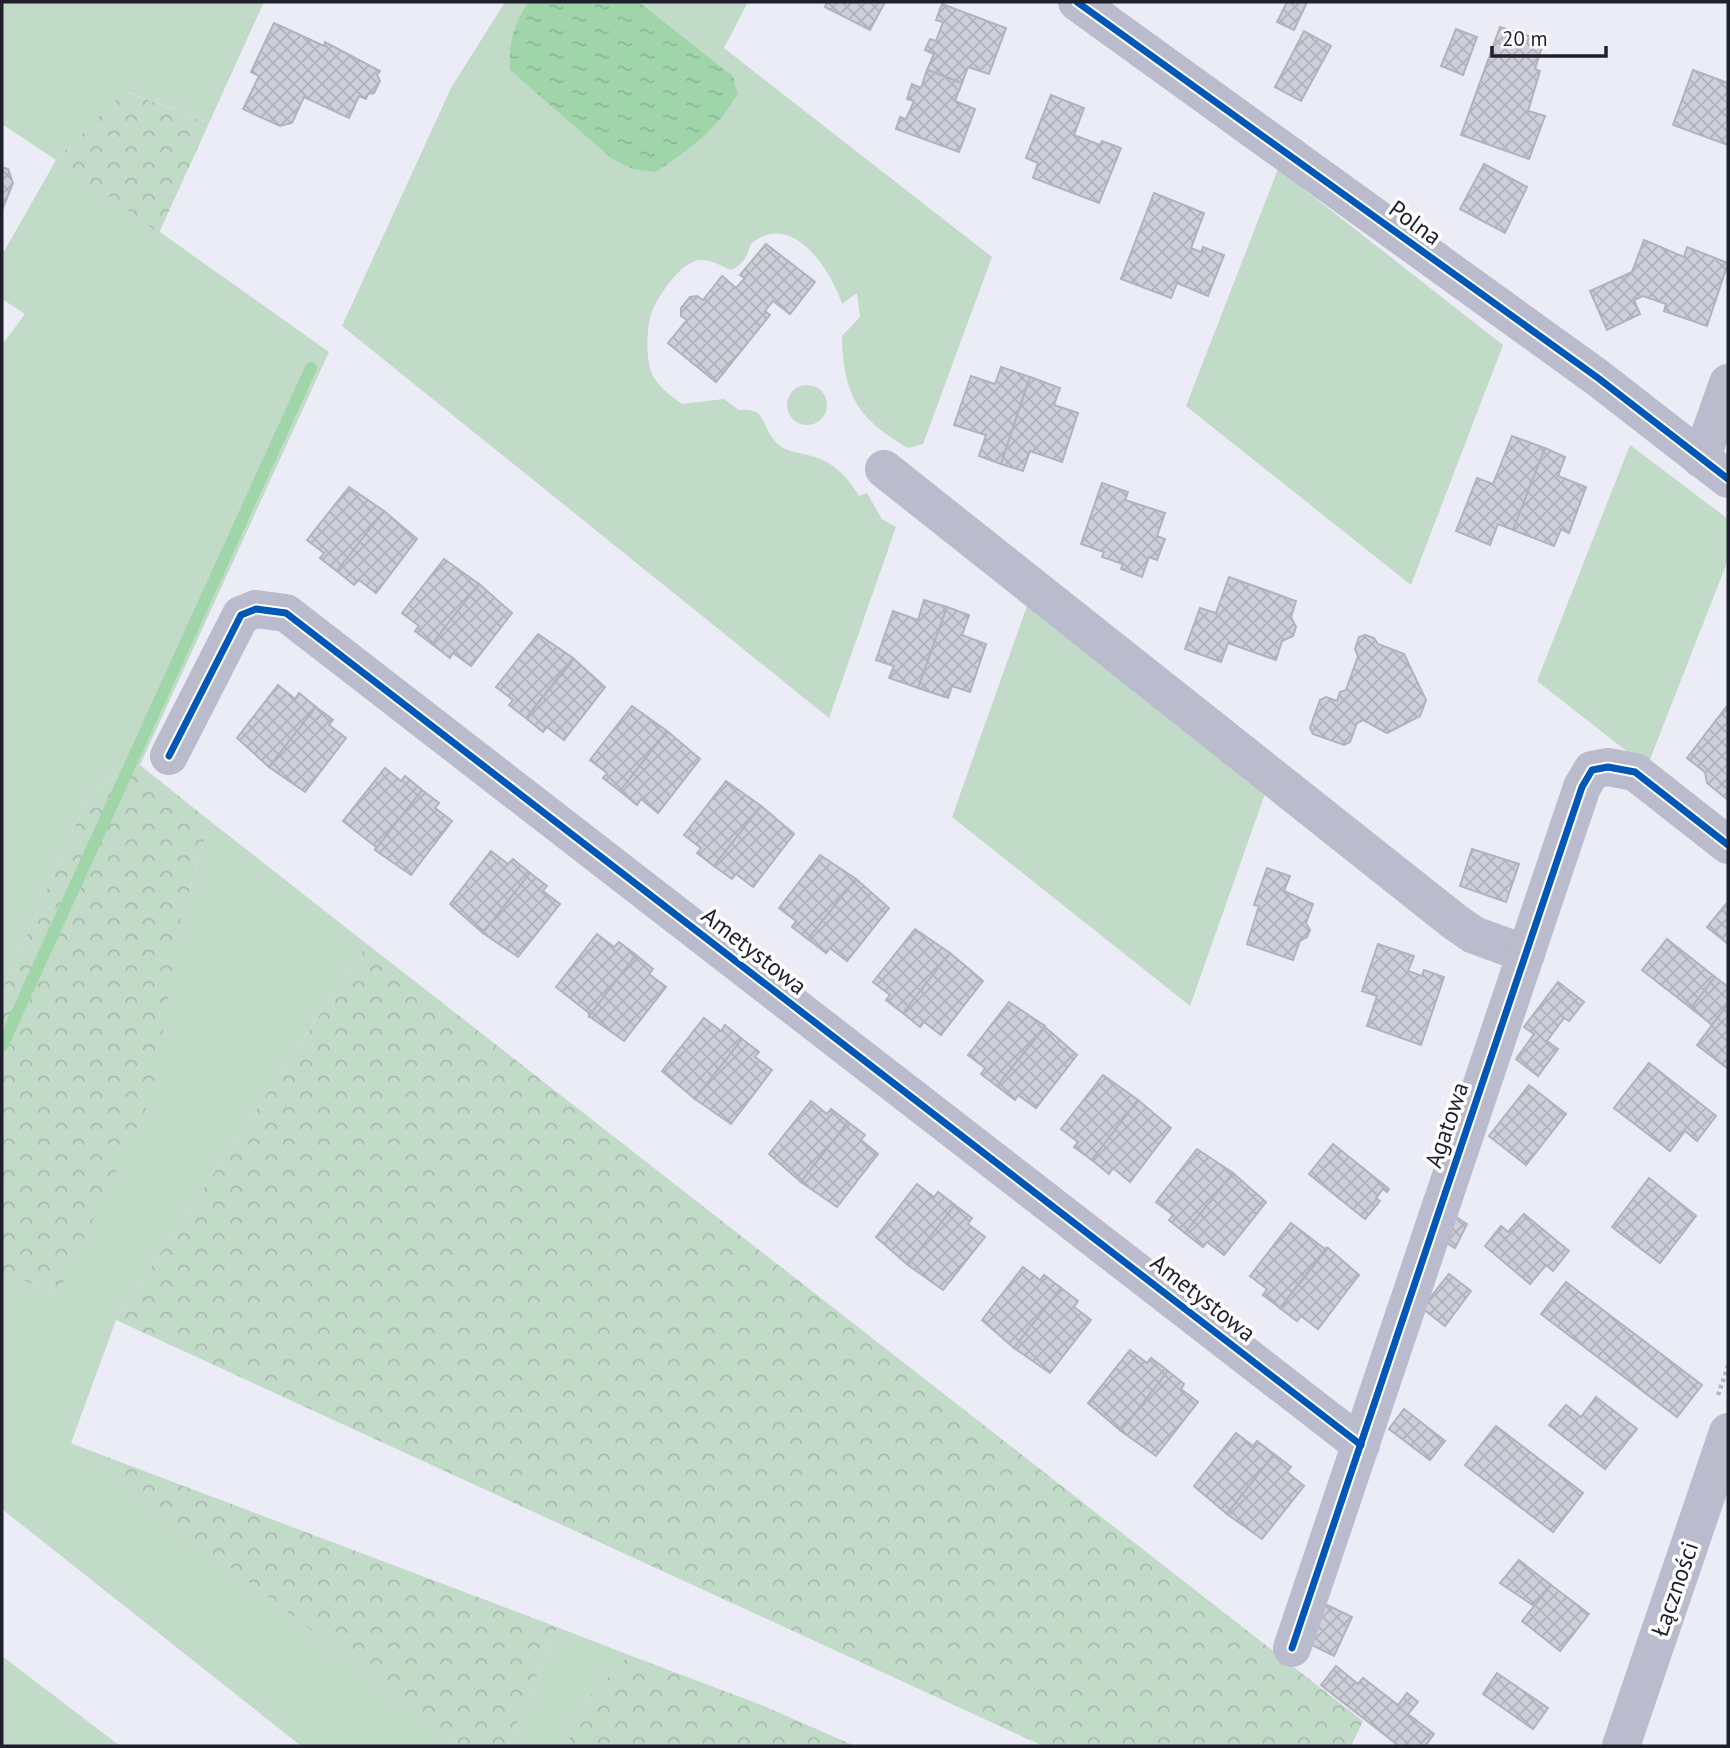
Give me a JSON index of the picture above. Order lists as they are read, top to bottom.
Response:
{
  "streets": {
    "street": [
      "Polna",
      "Ametystowa",
      "Agatowa",
      "Łączności"
    ]
  },
  "crossings": [
    ["Ametystowa", "Agatowa"]
  ],
  "scale_bar": "20 m"
}
